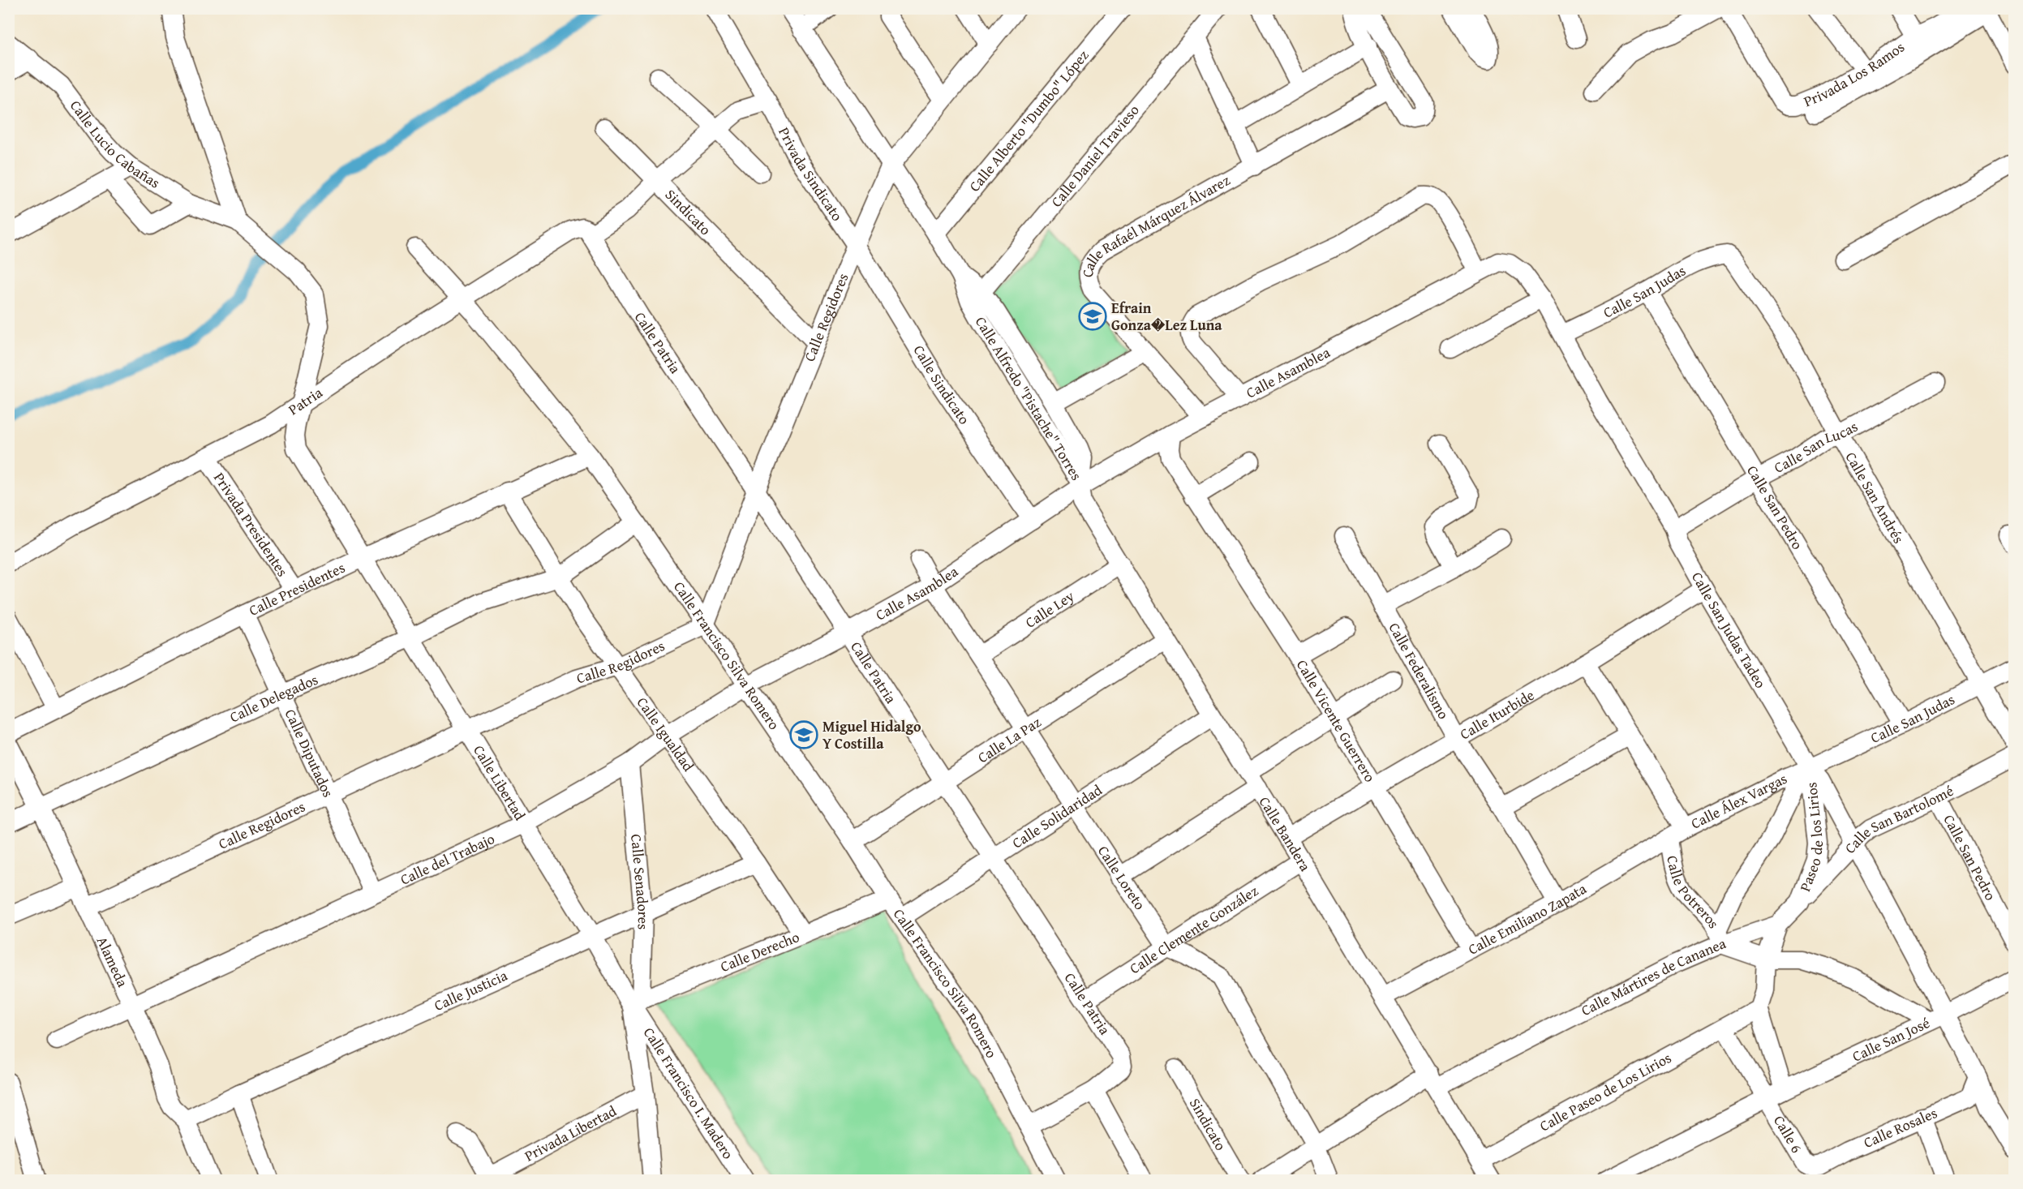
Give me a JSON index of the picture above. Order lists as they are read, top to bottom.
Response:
{
  "streets": {
    "street": [
      "Privada Los Ramos",
      "Calle Alberto \"Dumbo\" López",
      "Calle Lucio Cabañas",
      "Calle Daniel Travieso",
      "Privada Sindicato",
      "Sindicato",
      "Calle Rafaél Márquez Álvarez",
      "Calle San Judas",
      "Calle Regidores",
      "Calle Patria",
      "Calle Asamblea",
      "Calle Sindicato",
      "Calle Alfredo \"Pistache\" Torres",
      "Patria",
      "Calle San Lucas",
      "Calle San Andrés",
      "Calle San Pedro",
      "Privada Presidentes",
      "Calle Presidentes",
      "Calle Ley",
      "Calle San Judas Tadeo",
      "Calle Francisco Silva Romero",
      "Calle Federalismo",
      "Calle Delegados",
      "Calle Iturbide",
      "Calle Vicente Guerrero",
      "Calle Igualdad",
      "Calle La Paz",
      "Calle Diputados",
      "Calle Libertad",
      "Calle Álex Vargas",
      "Calle Solidaridad",
      "Calle San Bartolomé",
      "Calle Bandera",
      "Paseo de los Lirios",
      "Calle del Trabajo",
      "Calle Loreto",
      "Calle Senadores",
      "Calle Potreros",
      "Calle Emiliano Zapata",
      "Calle Clemente González",
      "Calle Derecho",
      "Alameda",
      "Calle Mártires de Cananea",
      "Calle Justicia",
      "Calle San José",
      "Calle Paseo de Los Lirios",
      "Calle Francisco I. Madero",
      "Calle Rosales",
      "Privada Libertad",
      "Calle 6"
    ]
  },
  "crossings": [
    ["Calle Alberto \"Dumbo\" López", "Calle Alfredo \"Pistache\" Torres"],
    ["Calle Lucio Cabañas", "Calle Libertad"],
    ["Calle Daniel Travieso", "Calle Alfredo \"Pistache\" Torres"],
    ["Privada Sindicato", "Sindicato"],
    ["Privada Sindicato", "Calle Regidores"],
    ["Privada Sindicato", "Calle Sindicato"],
    ["Sindicato", "Calle Regidores"],
    ["Calle Rafaél Márquez Álvarez", "Calle Asamblea"],
    ["Calle San Judas", "Calle San Andrés"],
    ["Calle San Judas", "Calle San Pedro"],
    ["Calle San Judas", "Calle San Judas Tadeo"],
    ["Calle San Judas", "Calle Álex Vargas"],
    ["Calle San Judas", "Paseo de los Lirios"],
    ["Calle Regidores", "Calle Patria"],
    ["Calle Regidores", "Calle Sindicato"],
    ["Calle Regidores", "Calle Alfredo \"Pistache\" Torres"],
    ["Calle Regidores", "Calle Francisco Silva Romero"],
    ["Calle Regidores", "Calle Igualdad"],
    ["Calle Regidores", "Calle Diputados"],
    ["Calle Regidores", "Calle Libertad"],
    ["Calle Regidores", "Alameda"],
    ["Calle Patria", "Calle Asamblea"],
    ["Calle Patria", "Patria"],
    ["Calle Patria", "Calle Francisco Silva Romero"],
    ["Calle Patria", "Calle La Paz"],
    ["Calle Patria", "Calle Solidaridad"],
    ["Calle Patria", "Calle Clemente González"],
    ["Calle Asamblea", "Calle Sindicato"],
    ["Calle Asamblea", "Calle Alfredo \"Pistache\" Torres"],
    ["Calle Asamblea", "Calle San Judas Tadeo"],
    ["Calle Asamblea", "Calle Francisco Silva Romero"],
    ["Calle Asamblea", "Calle Vicente Guerrero"],
    ["Calle Asamblea", "Calle Bandera"],
    ["Calle Asamblea", "Calle del Trabajo"],
    ["Calle Asamblea", "Calle Loreto"],
    ["Calle Alfredo \"Pistache\" Torres", "Calle Bandera"],
    ["Patria", "Privada Presidentes"],
    ["Patria", "Calle Francisco Silva Romero"],
    ["Patria", "Calle Libertad"],
    ["Calle San Lucas", "Calle San Andrés"],
    ["Calle San Lucas", "Calle San Pedro"],
    ["Calle San Lucas", "Calle San Judas Tadeo"],
    ["Calle San Pedro", "Calle San Bartolomé"],
    ["Privada Presidentes", "Calle Presidentes"],
    ["Calle Presidentes", "Calle Francisco Silva Romero"],
    ["Calle Presidentes", "Calle Igualdad"],
    ["Calle Presidentes", "Calle Diputados"],
    ["Calle Presidentes", "Calle Libertad"],
    ["Calle Ley", "Calle Bandera"],
    ["Calle Ley", "Calle Loreto"],
    ["Calle San Judas Tadeo", "Calle Iturbide"],
    ["Calle San Judas Tadeo", "Calle Álex Vargas"],
    ["Calle San Judas Tadeo", "Calle San Bartolomé"],
    ["Calle San Judas Tadeo", "Paseo de los Lirios"],
    ["Calle San Judas Tadeo", "Calle Mártires de Cananea"],
    ["Calle San Judas Tadeo", "Calle San José"],
    ["Calle Francisco Silva Romero", "Calle La Paz"],
    ["Calle Francisco Silva Romero", "Calle Solidaridad"],
    ["Calle Francisco Silva Romero", "Calle del Trabajo"],
    ["Calle Francisco Silva Romero", "Calle Derecho"],
    ["Calle Federalismo", "Calle Iturbide"],
    ["Calle Federalismo", "Calle Emiliano Zapata"],
    ["Calle Delegados", "Calle Igualdad"],
    ["Calle Delegados", "Calle Diputados"],
    ["Calle Delegados", "Calle Libertad"],
    ["Calle Delegados", "Alameda"],
    ["Calle Iturbide", "Calle Vicente Guerrero"],
    ["Calle Iturbide", "Calle Bandera"],
    ["Calle Vicente Guerrero", "Calle Emiliano Zapata"],
    ["Calle Igualdad", "Calle del Trabajo"],
    ["Calle Igualdad", "Calle Derecho"],
    ["Calle Igualdad", "Calle Justicia"],
    ["Calle La Paz", "Calle Bandera"],
    ["Calle La Paz", "Calle Loreto"],
    ["Calle Diputados", "Calle del Trabajo"],
    ["Calle Libertad", "Calle del Trabajo"],
    ["Calle Libertad", "Calle Senadores"],
    ["Calle Libertad", "Calle Derecho"],
    ["Calle Libertad", "Calle Justicia"],
    ["Calle Libertad", "Calle Francisco I. Madero"],
    ["Calle Libertad", "Privada Libertad"],
    ["Calle Álex Vargas", "Paseo de los Lirios"],
    ["Calle Álex Vargas", "Calle Potreros"],
    ["Calle Álex Vargas", "Calle Emiliano Zapata"],
    ["Calle Solidaridad", "Calle Bandera"],
    ["Calle Solidaridad", "Calle Loreto"],
    ["Calle San Bartolomé", "Paseo de los Lirios"],
    ["Calle Bandera", "Calle Emiliano Zapata"],
    ["Calle Bandera", "Calle Clemente González"],
    ["Calle Bandera", "Calle Mártires de Cananea"],
    ["Calle Bandera", "Calle Paseo de Los Lirios"],
    ["Paseo de los Lirios", "Calle Mártires de Cananea"],
    ["Calle del Trabajo", "Calle Senadores"],
    ["Calle del Trabajo", "Alameda"],
    ["Calle Loreto", "Calle Clemente González"],
    ["Calle Senadores", "Calle Derecho"],
    ["Calle Senadores", "Calle Justicia"],
    ["Calle Senadores", "Calle Francisco I. Madero"],
    ["Calle Potreros", "Calle Emiliano Zapata"],
    ["Calle Potreros", "Calle Mártires de Cananea"],
    ["Calle Derecho", "Calle Francisco I. Madero"],
    ["Alameda", "Calle Justicia"],
    ["Calle Mártires de Cananea", "Calle San José"],
    ["Calle San José", "Calle 6"],
    ["Calle Paseo de Los Lirios", "Calle 6"],
    ["Calle Rosales", "Calle 6"]
  ],
  "places": {
    "school or university": ["Efrain Gonza�Lez Luna", "Miguel Hidalgo Y Costilla"]
  }
}
